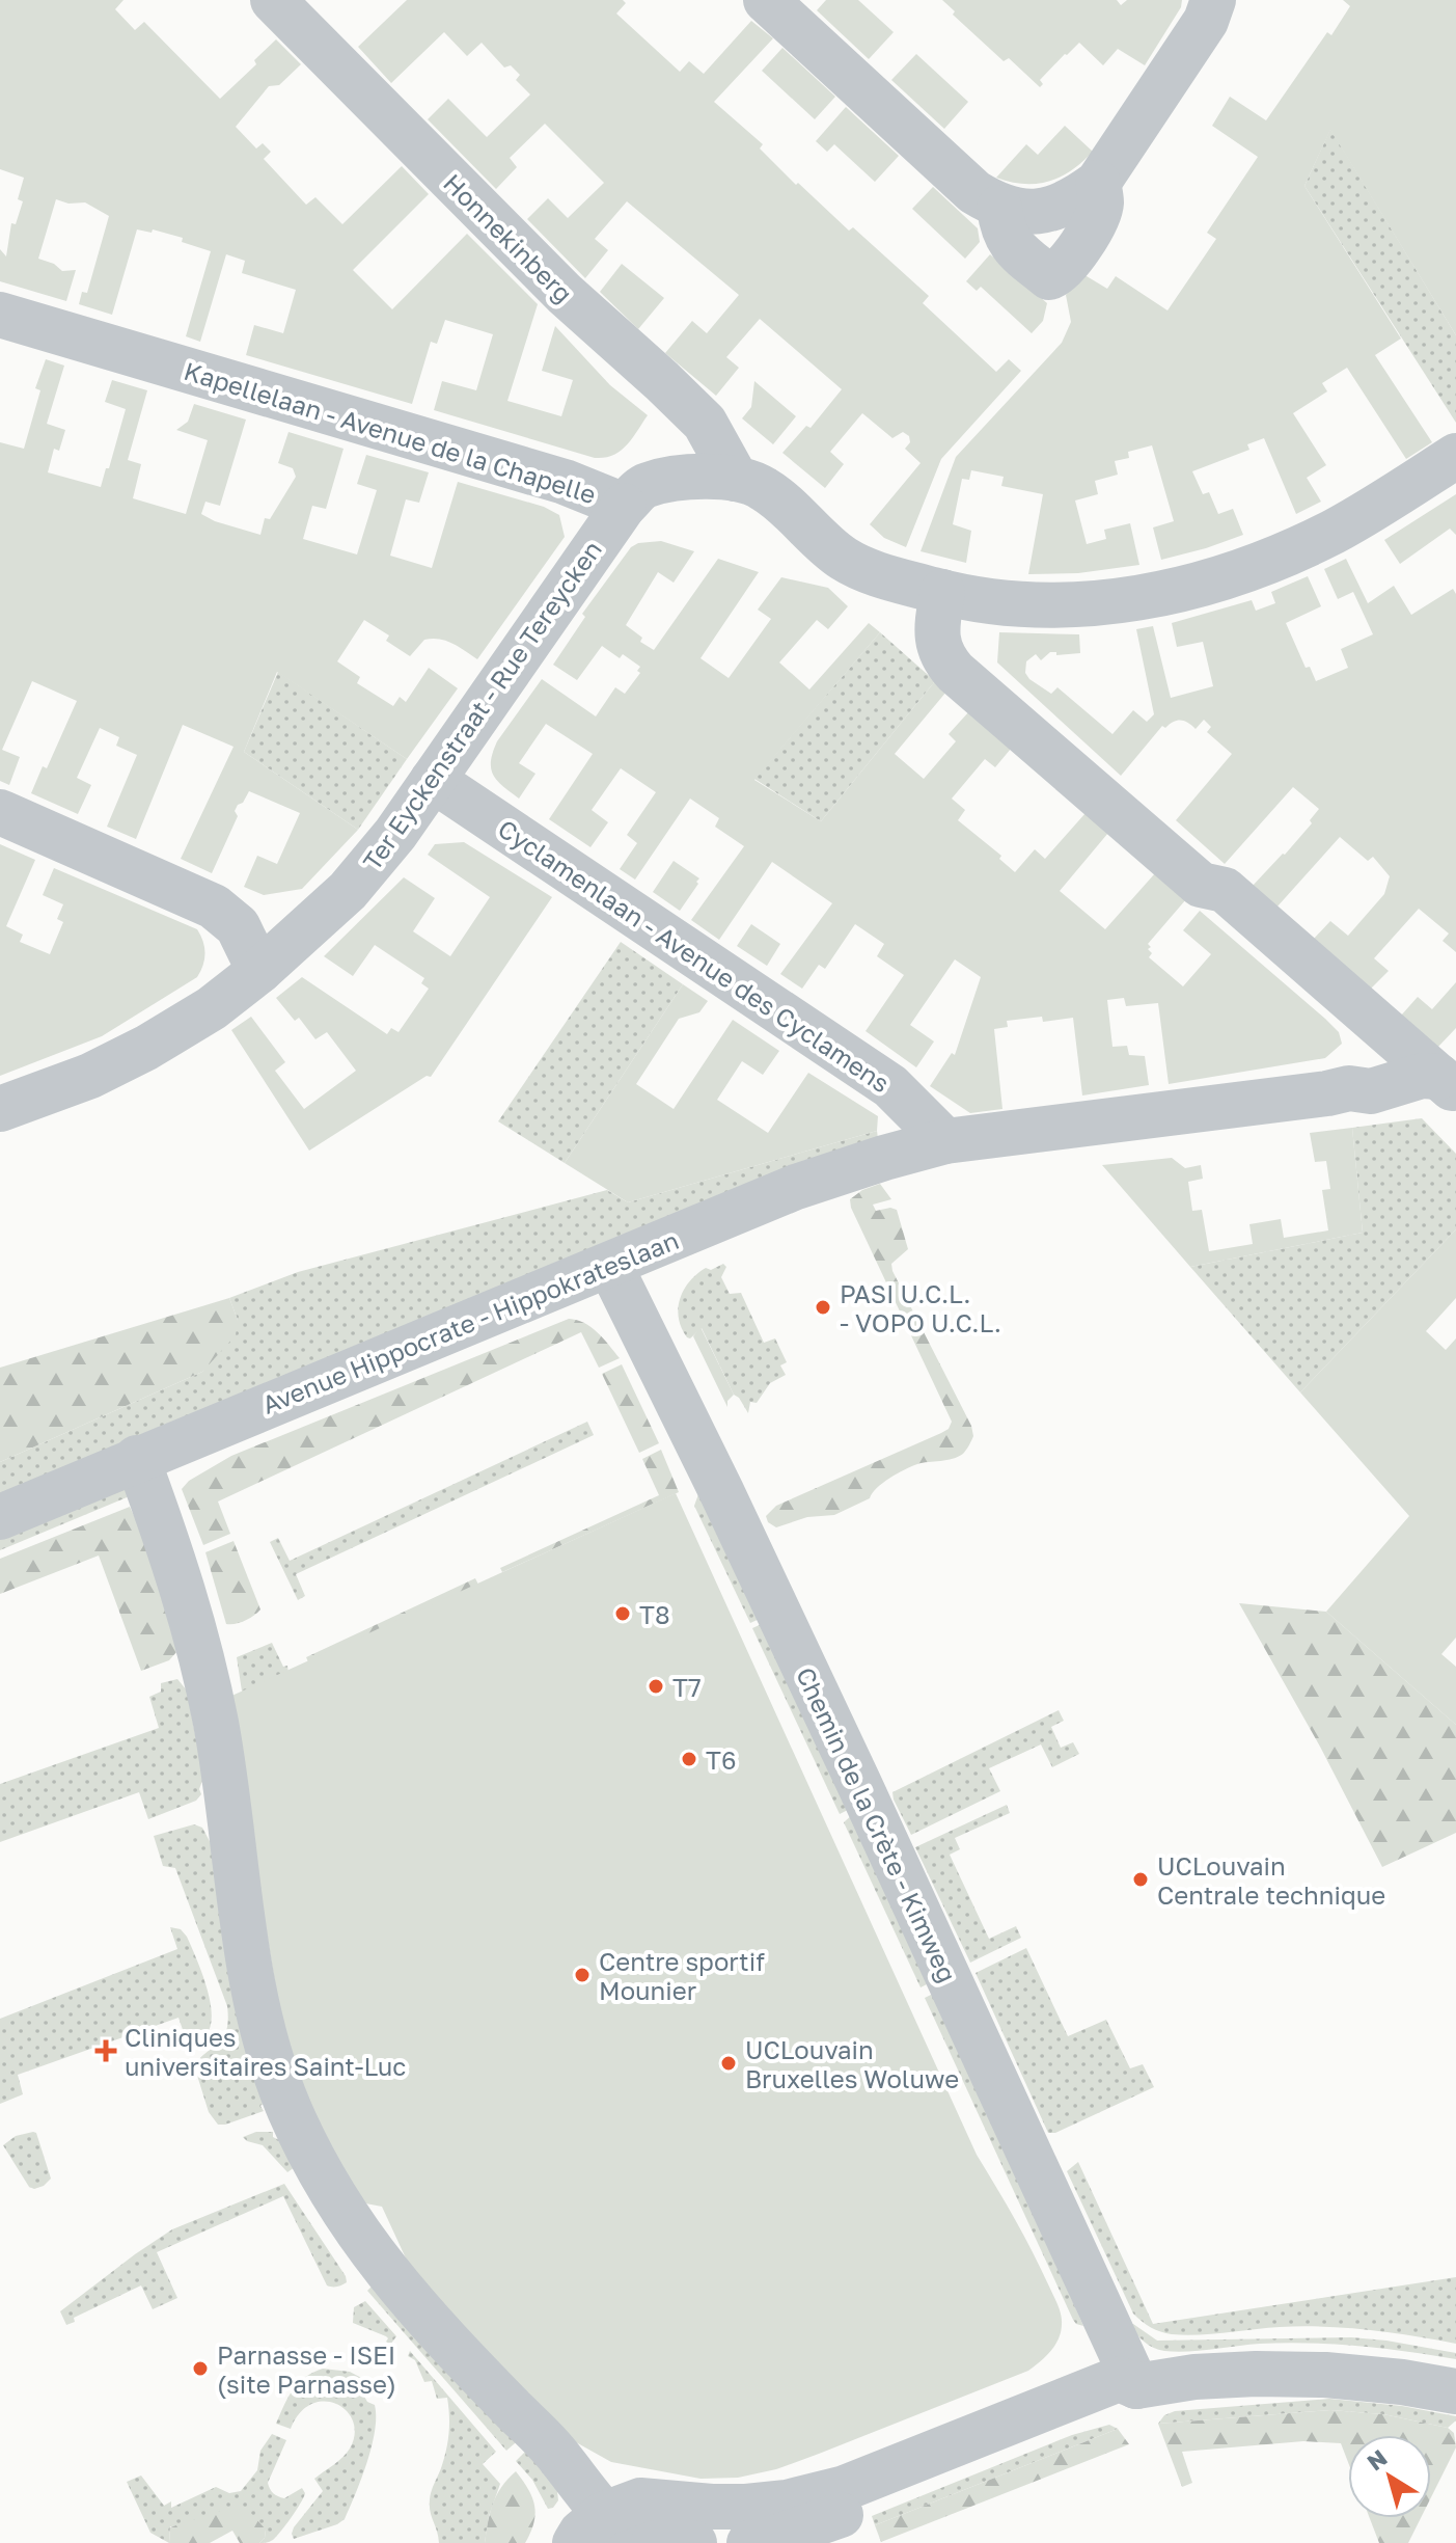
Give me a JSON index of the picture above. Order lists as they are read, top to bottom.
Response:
{
  "streets": {
    "street": [
      "Honnekinberg",
      "Kapellelaan - Avenue de la Chapelle",
      "Ter Eyckenstraat - Rue Tereycken",
      "Cyclamenlaan - Avenue des Cyclamens",
      "Avenue Hippocrate - Hippokrateslaan",
      "Chemin de la Crète - Kimweg"
    ]
  },
  "crossings": [
    ["Honnekinberg", "Kapellelaan - Avenue de la Chapelle"],
    ["Kapellelaan - Avenue de la Chapelle", "Ter Eyckenstraat - Rue Tereycken"],
    ["Ter Eyckenstraat - Rue Tereycken", "Cyclamenlaan - Avenue des Cyclamens"],
    ["Cyclamenlaan - Avenue des Cyclamens", "Avenue Hippocrate - Hippokrateslaan"],
    ["Avenue Hippocrate - Hippokrateslaan", "Chemin de la Crète - Kimweg"]
  ],
  "places": {
    "other": [
      "PASI U.C.L. - VOPO U.C.L.",
      "T8",
      "T7",
      "T6",
      "UCLouvain Centrale technique",
      "Centre sportif Mounier",
      "UCLouvain Bruxelles Woluwe",
      "Parnasse - ISEI (site Parnasse)"
    ],
    "health": ["Cliniques universitaires Saint-Luc"]
  },
  "north": "top left"
}
